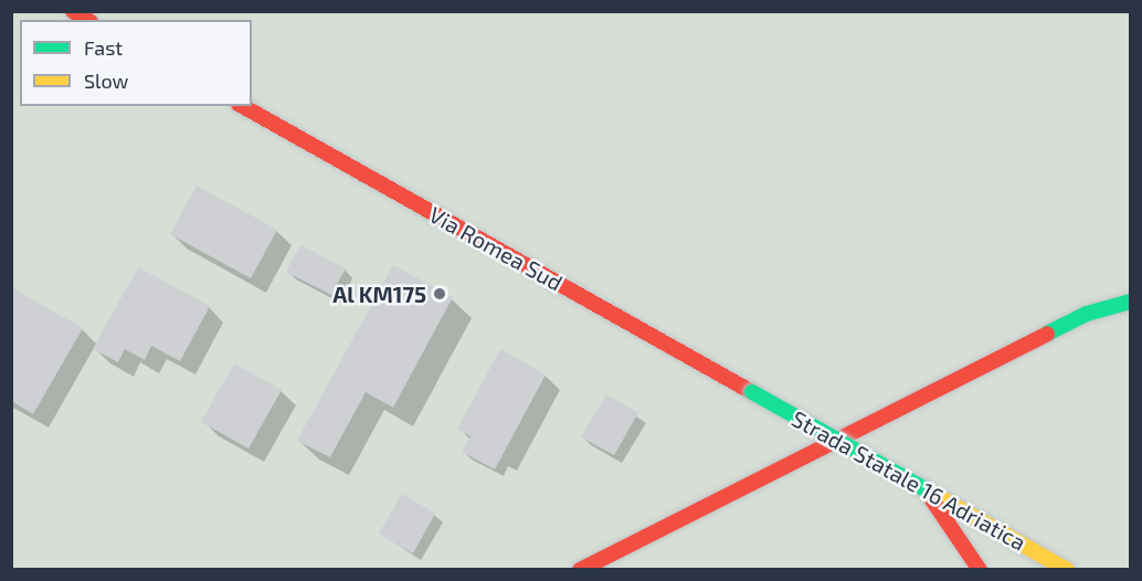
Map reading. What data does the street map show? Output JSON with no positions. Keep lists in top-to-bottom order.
{
  "streets": {
    "main road": ["Via Romea Sud", "Strada Statale 16 Adriatica"]
  },
  "crossings": [
    ["Via Romea Sud", "Strada Statale 16 Adriatica"]
  ],
  "places": ["Al KM175"],
  "legend": ["Fast", "Slow"]
}
